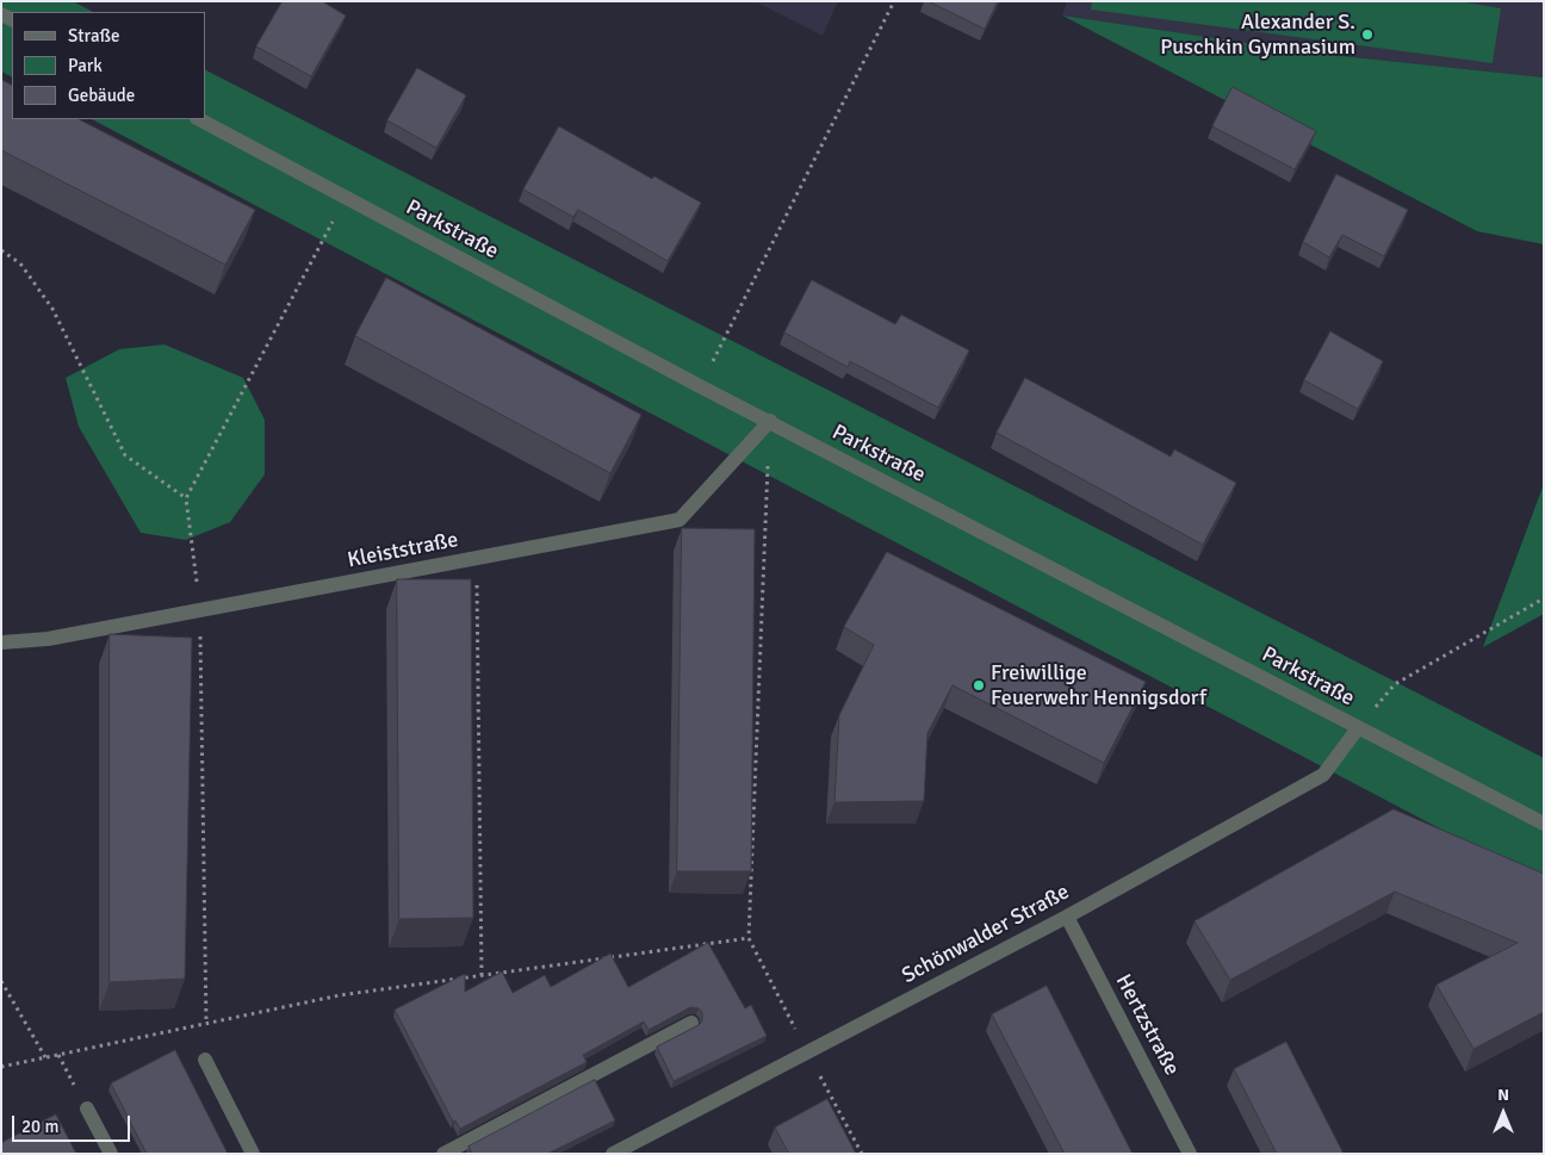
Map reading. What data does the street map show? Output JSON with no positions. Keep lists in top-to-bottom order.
{
  "streets": {
    "street": [
      "Parkstraße",
      "Kleiststraße",
      "Schönwalder Straße",
      "Hertzstraße"
    ]
  },
  "crossings": [
    ["Parkstraße", "Kleiststraße"],
    ["Parkstraße", "Schönwalder Straße"],
    ["Schönwalder Straße", "Hertzstraße"]
  ],
  "places": ["Alexander S. Puschkin Gymnasium", "Freiwillige Feuerwehr Hennigsdorf"],
  "legend": ["Straße", "Park", "Gebäude"],
  "scale_bar": "20 m",
  "north": "top"
}
